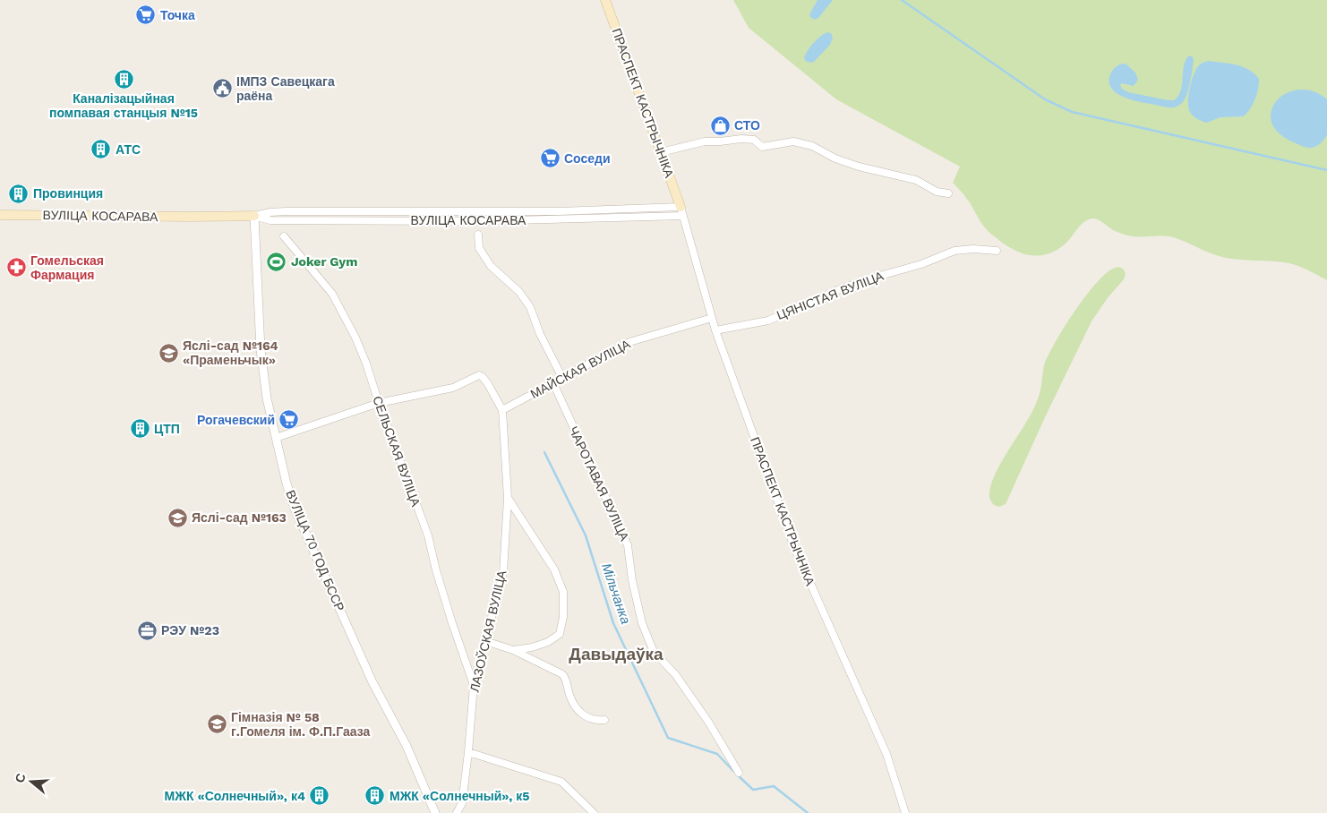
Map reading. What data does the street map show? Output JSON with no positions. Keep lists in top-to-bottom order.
{
  "streets": {
    "main road": ["ПРАСПЕКТ КАСТРЫЧНІКА", "ВУЛІЦА КОСАРАВА"],
    "street": [
      "ЦЯНІСТАЯ ВУЛІЦА",
      "МАЙСКАЯ ВУЛІЦА",
      "СЕЛЬСКАЯ ВУЛІЦА",
      "ЧАРОТАВАЯ ВУЛІЦА",
      "ВУЛІЦА 70 ГОД БССР",
      "ЛАЗОЎСКАЯ ВУЛІЦА"
    ]
  },
  "crossings": [
    ["ПРАСПЕКТ КАСТРЫЧНІКА", "ВУЛІЦА КОСАРАВА"],
    ["ПРАСПЕКТ КАСТРЫЧНІКА", "ЦЯНІСТАЯ ВУЛІЦА"],
    ["ПРАСПЕКТ КАСТРЫЧНІКА", "МАЙСКАЯ ВУЛІЦА"],
    ["ВУЛІЦА КОСАРАВА", "ВУЛІЦА 70 ГОД БССР"],
    ["МАЙСКАЯ ВУЛІЦА", "ЧАРОТАВАЯ ВУЛІЦА"],
    ["МАЙСКАЯ ВУЛІЦА", "ЛАЗОЎСКАЯ ВУЛІЦА"],
    ["СЕЛЬСКАЯ ВУЛІЦА", "ЛАЗОЎСКАЯ ВУЛІЦА"]
  ],
  "districts": ["Давыдаўка"],
  "water": ["Мільчанка"],
  "places": {
    "supermarket": ["Точка", "Соседи", "Рогачевский"],
    "building": [
      "Каналізацыйная помпавая станцыя №15",
      "АТС",
      "Провинция",
      "ЦТП",
      "МЖК «Солнечный», к4",
      "МЖК «Солнечный», к5"
    ],
    "public building": ["ІМПЗ Савецкага раёна"],
    "shop": ["СТО"],
    "sports": ["Joker Gym"],
    "pharmacy": ["Гомельская Фармация"],
    "school or university": ["Яслі-сад №164 «Праменьчык»", "Яслі-сад №163", "Гімназія № 58 г.Гомеля ім. Ф.П.Гааза"],
    "office": ["РЭУ №23"]
  },
  "north": "left"
}
